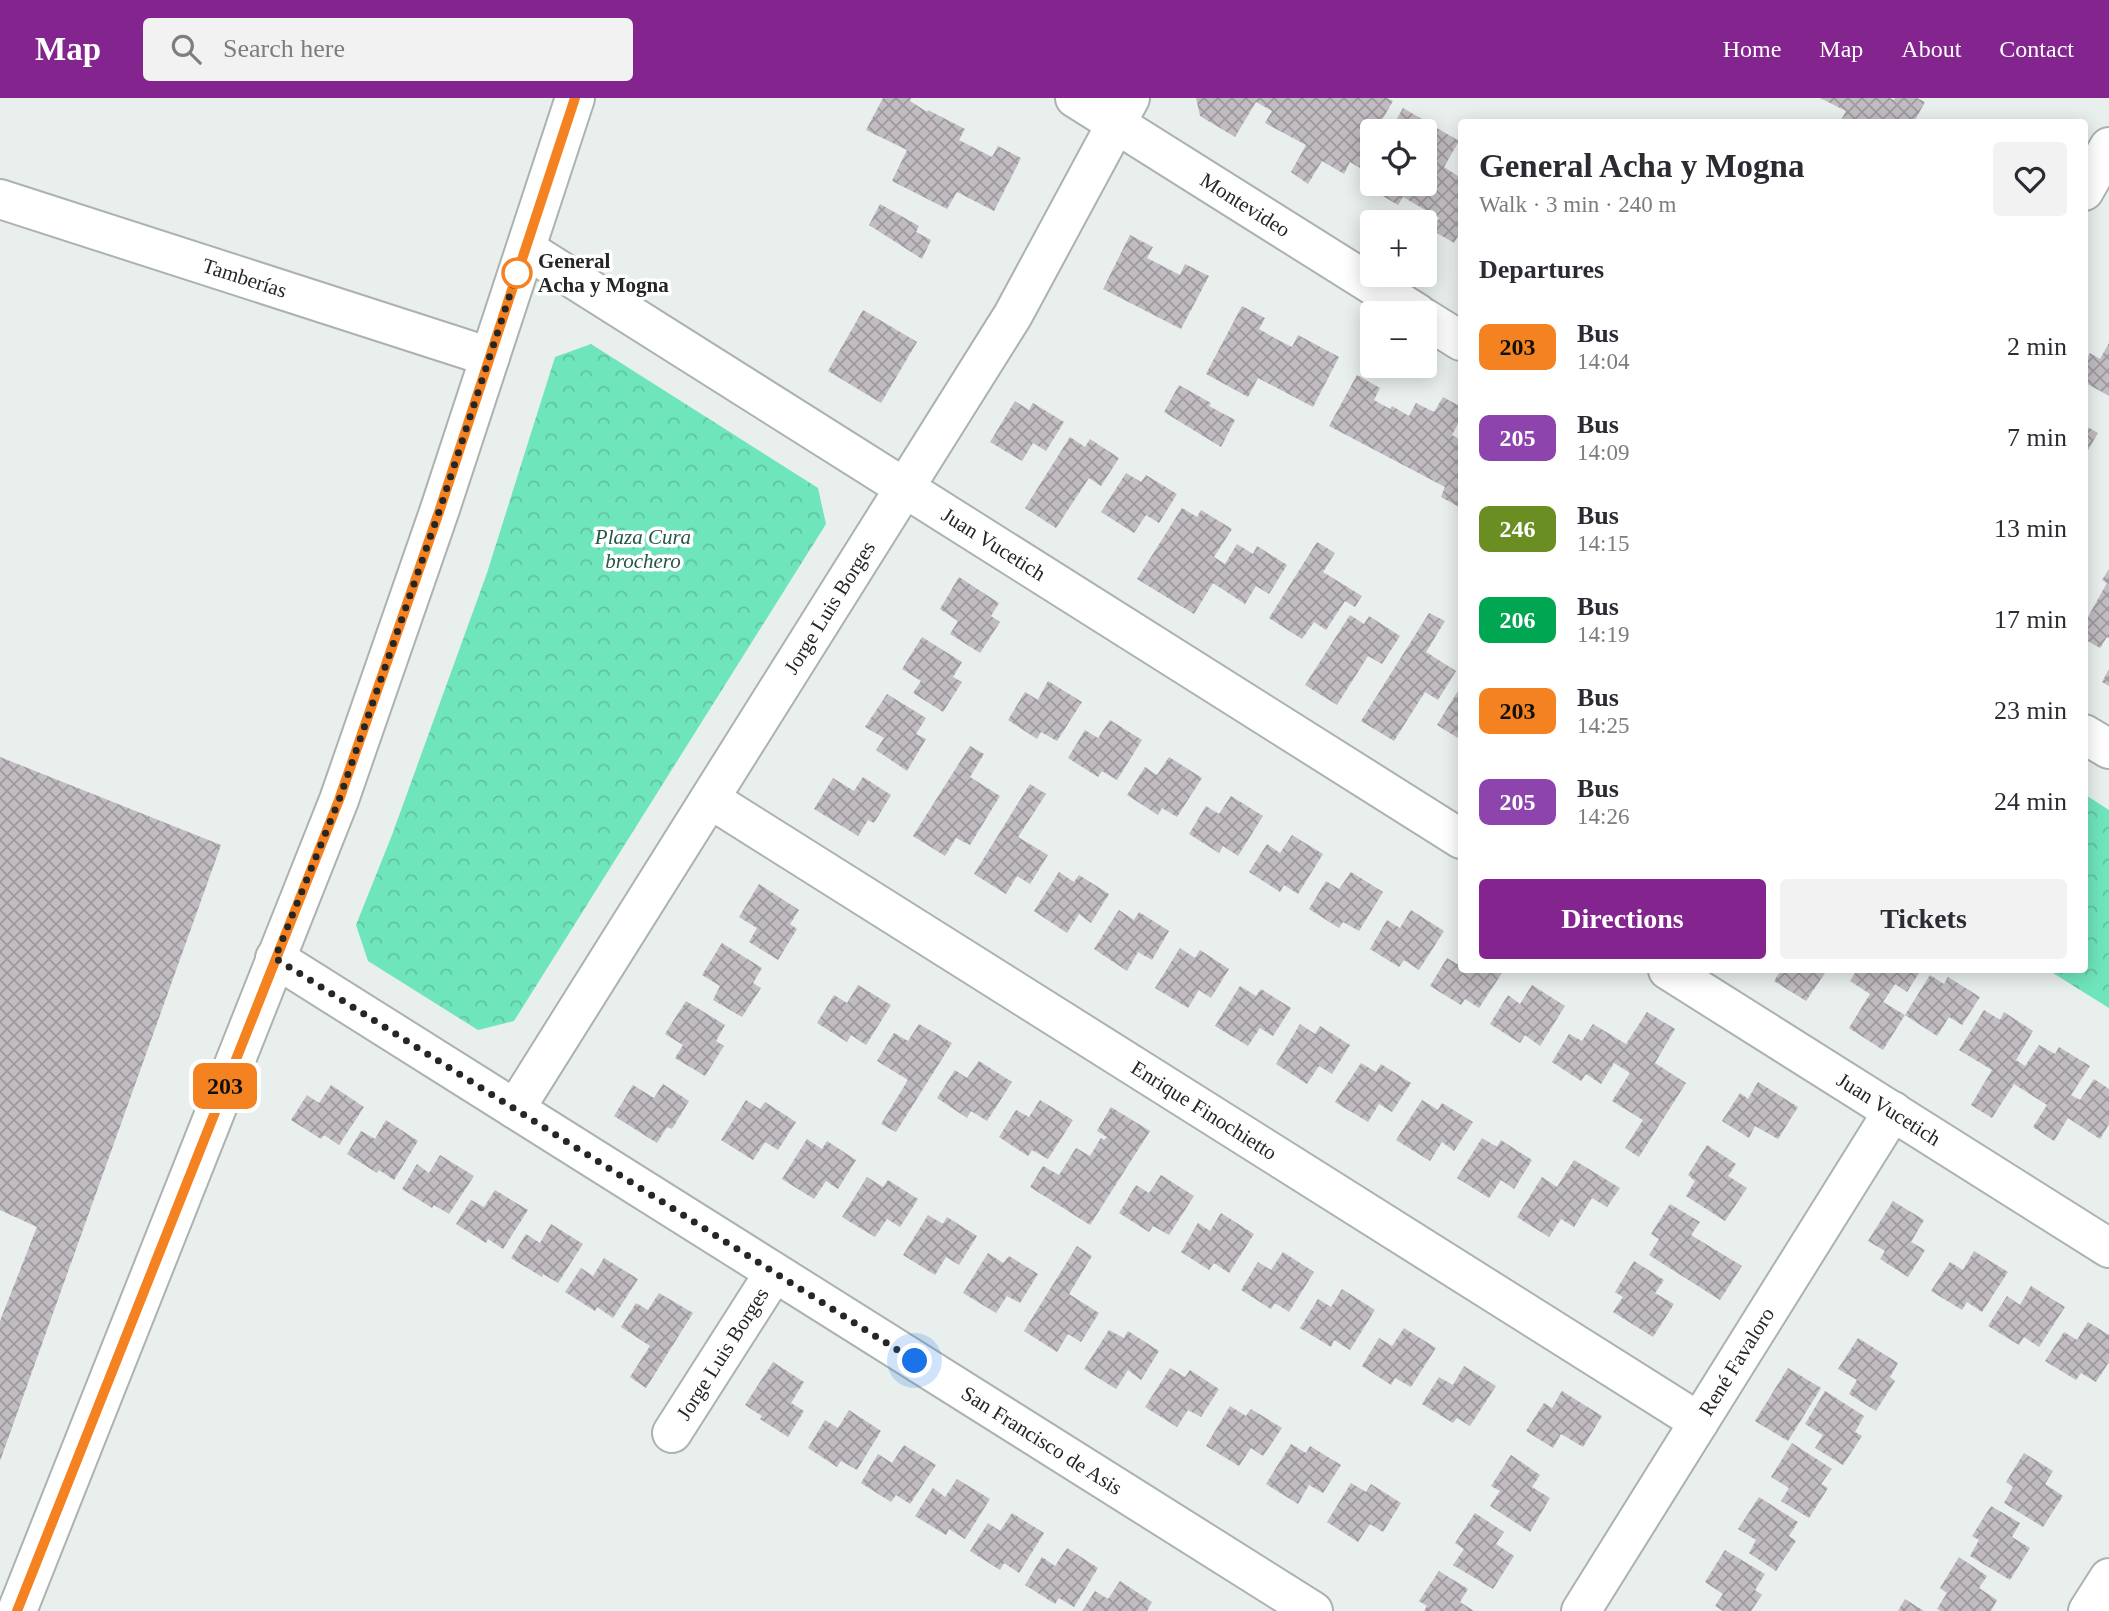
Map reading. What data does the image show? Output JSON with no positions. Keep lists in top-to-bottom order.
{
  "streets": {
    "street": [
      "Montevideo",
      "Tamberías",
      "Juan Vucetich",
      "Jorge Luis Borges",
      "Enrique Finochietto",
      "René Favaloro",
      "San Francisco de Asis"
    ]
  },
  "crossings": [
    ["Montevideo", "Jorge Luis Borges"],
    ["Juan Vucetich", "Jorge Luis Borges"],
    ["Juan Vucetich", "René Favaloro"],
    ["Jorge Luis Borges", "Enrique Finochietto"],
    ["Jorge Luis Borges", "San Francisco de Asis"],
    ["Enrique Finochietto", "René Favaloro"]
  ],
  "parks": ["Plaza Cura brochero"],
  "places": ["General Acha y Mogna"],
  "lines": ["bus line 203"],
  "page": {
    "header": "Map",
    "search": "Search here",
    "nav": [
      "Home",
      "Map",
      "About",
      "Contact"
    ],
    "on_map": "203",
    "map_buttons": ["+", "−"],
    "heading": [
      ["General Acha y Mogna", "Walk · 3 min · 240 m"],
      "Departures"
    ],
    "list": [
      {
        "mark": "203",
        "name": "Bus",
        "note": "14:04",
        "value": "2 min"
      },
      {
        "mark": "205",
        "name": "Bus",
        "note": "14:09",
        "value": "7 min"
      },
      {
        "mark": "246",
        "name": "Bus",
        "note": "14:15",
        "value": "13 min"
      },
      {
        "mark": "206",
        "name": "Bus",
        "note": "14:19",
        "value": "17 min"
      },
      {
        "mark": "203",
        "name": "Bus",
        "note": "14:25",
        "value": "23 min"
      },
      {
        "mark": "205",
        "name": "Bus",
        "note": "14:26",
        "value": "24 min"
      }
    ],
    "buttons": ["Directions", "Tickets"]
  }
}
